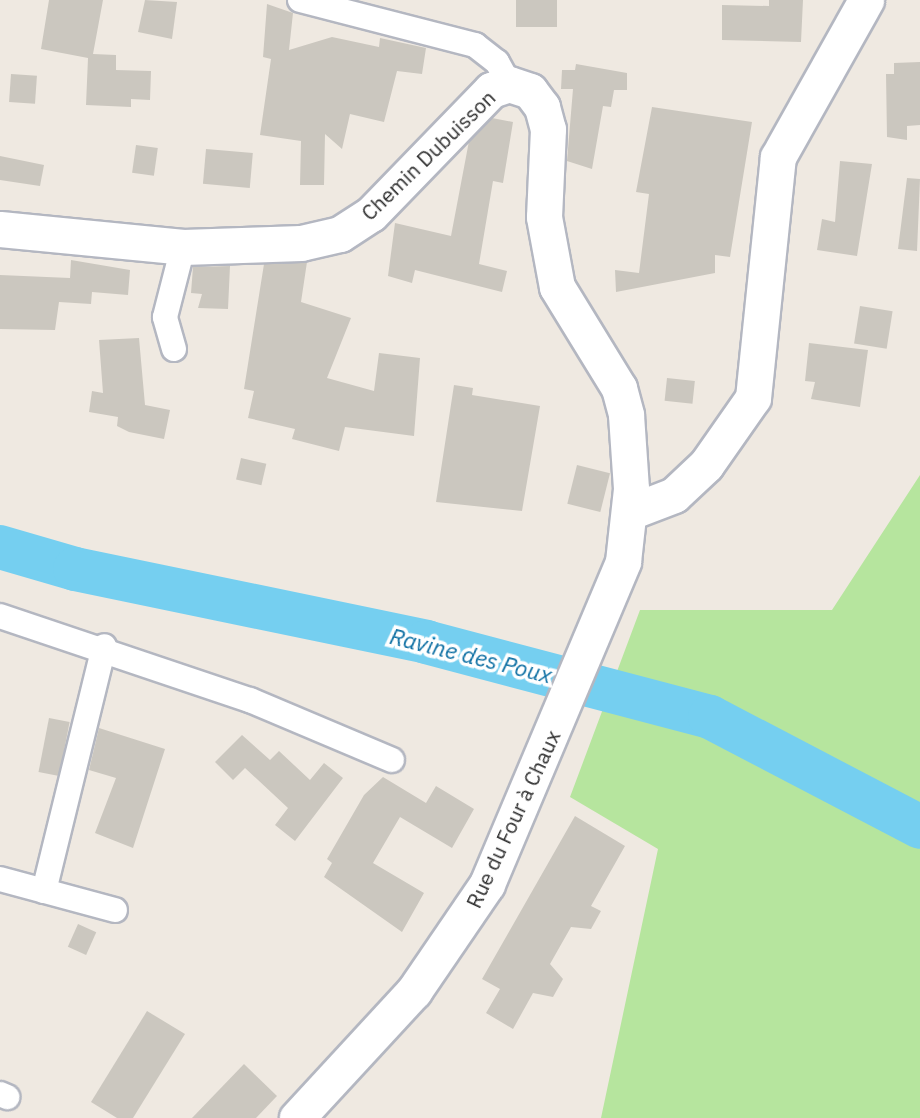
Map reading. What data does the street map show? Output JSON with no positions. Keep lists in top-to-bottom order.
{
  "streets": {
    "main road": ["Chemin Dubuisson", "Rue du Four à Chaux"]
  },
  "crossings": [
    ["Chemin Dubuisson", "Rue du Four à Chaux"]
  ],
  "water": ["Ravine des Poux"]
}
